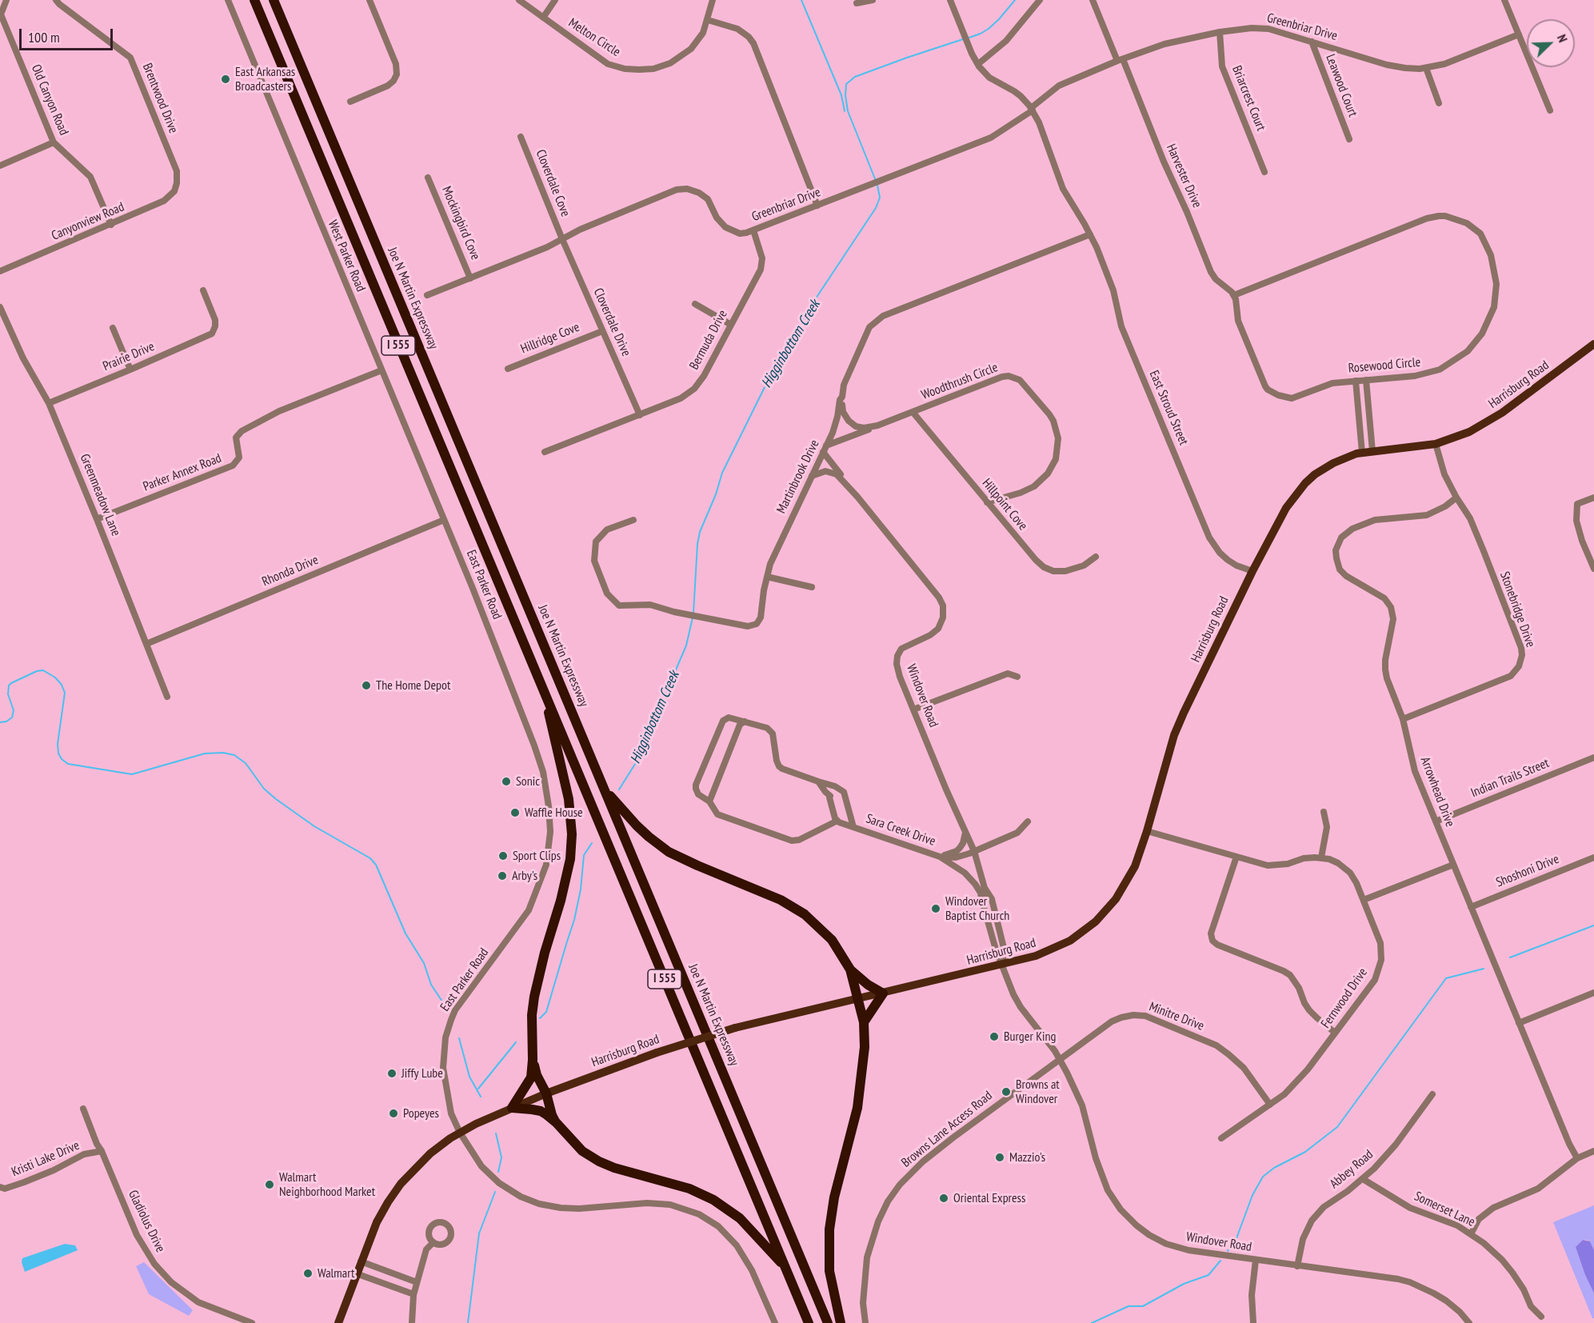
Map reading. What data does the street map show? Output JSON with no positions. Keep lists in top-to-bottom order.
{
  "streets": {
    "highway": ["Joe N Martin Expressway", "I 555"],
    "main road": ["Harrisburg Road"],
    "street": [
      "Greenbriar Drive",
      "Melton Circle",
      "Leawood Court",
      "Brentwood Drive",
      "Briarcrest Court",
      "Old Canyon Road",
      "Harvester Drive",
      "Cloverdale Cove",
      "Canyonview Road",
      "Mockingbird Cove",
      "West Parker Road",
      "Cloverdale Drive",
      "Hillridge Cove",
      "Bermuda Drive",
      "Prairie Drive",
      "Rosewood Circle",
      "Woodthrush Circle",
      "East Stroud Street",
      "Parker Annex Road",
      "Martinbrook Drive",
      "Greenmeadow Lane",
      "Hillpoint Cove",
      "Rhonda Drive",
      "East Parker Road",
      "Stonebridge Drive",
      "Windover Road",
      "Indian Trails Street",
      "Arrowhead Drive",
      "Sara Creek Drive",
      "Shoshoni Drive",
      "Fernwood Drive",
      "Minitre Drive",
      "Browns Lane Access Road",
      "Kristi Lake Drive",
      "Abbey Road",
      "Somerset Lane",
      "Gladiolus Drive"
    ]
  },
  "crossings": [
    ["Greenbriar Drive", "Leawood Court"],
    ["Greenbriar Drive", "Briarcrest Court"],
    ["Greenbriar Drive", "Harvester Drive"],
    ["Greenbriar Drive", "Cloverdale Cove"],
    ["Greenbriar Drive", "Mockingbird Cove"],
    ["Greenbriar Drive", "Cloverdale Drive"],
    ["Greenbriar Drive", "Bermuda Drive"],
    ["Greenbriar Drive", "East Stroud Street"],
    ["Brentwood Drive", "Canyonview Road"],
    ["Old Canyon Road", "Canyonview Road"],
    ["Harvester Drive", "Rosewood Circle"],
    ["Cloverdale Cove", "Cloverdale Drive"],
    ["West Parker Road", "Parker Annex Road"],
    ["West Parker Road", "Rhonda Drive"],
    ["West Parker Road", "East Parker Road"],
    ["Cloverdale Drive", "Hillridge Cove"],
    ["Cloverdale Drive", "Bermuda Drive"],
    ["Prairie Drive", "Greenmeadow Lane"],
    ["Woodthrush Circle", "Martinbrook Drive"],
    ["Woodthrush Circle", "Hillpoint Cove"],
    ["Woodthrush Circle", "Windover Road"],
    ["Harrisburg Road", "East Stroud Street"],
    ["Harrisburg Road", "East Parker Road"],
    ["Harrisburg Road", "Stonebridge Drive"],
    ["Harrisburg Road", "Windover Road"],
    ["East Stroud Street", "Martinbrook Drive"],
    ["Parker Annex Road", "Greenmeadow Lane"],
    ["Martinbrook Drive", "Windover Road"],
    ["Greenmeadow Lane", "Rhonda Drive"],
    ["Rhonda Drive", "East Parker Road"],
    ["Stonebridge Drive", "Arrowhead Drive"],
    ["Windover Road", "Sara Creek Drive"],
    ["Windover Road", "Minitre Drive"],
    ["Windover Road", "Browns Lane Access Road"],
    ["Windover Road", "Abbey Road"],
    ["Indian Trails Street", "Arrowhead Drive"],
    ["Arrowhead Drive", "Shoshoni Drive"],
    ["Fernwood Drive", "Minitre Drive"],
    ["Minitre Drive", "Browns Lane Access Road"],
    ["Kristi Lake Drive", "Gladiolus Drive"],
    ["Abbey Road", "Somerset Lane"]
  ],
  "water": ["Higginbottom Creek"],
  "places": [
    "East Arkansas Broadcasters",
    "The Home Depot",
    "Sonic",
    "Waffle House",
    "Sport Clips",
    "Arby's",
    "Windover Baptist Church",
    "Burger King",
    "Jiffy Lube",
    "Browns at Windover",
    "Popeyes",
    "Mazzio's",
    "Walmart Neighborhood Market",
    "Oriental Express",
    "Walmart"
  ],
  "scale_bar": "100 m",
  "north": "top right"
}
